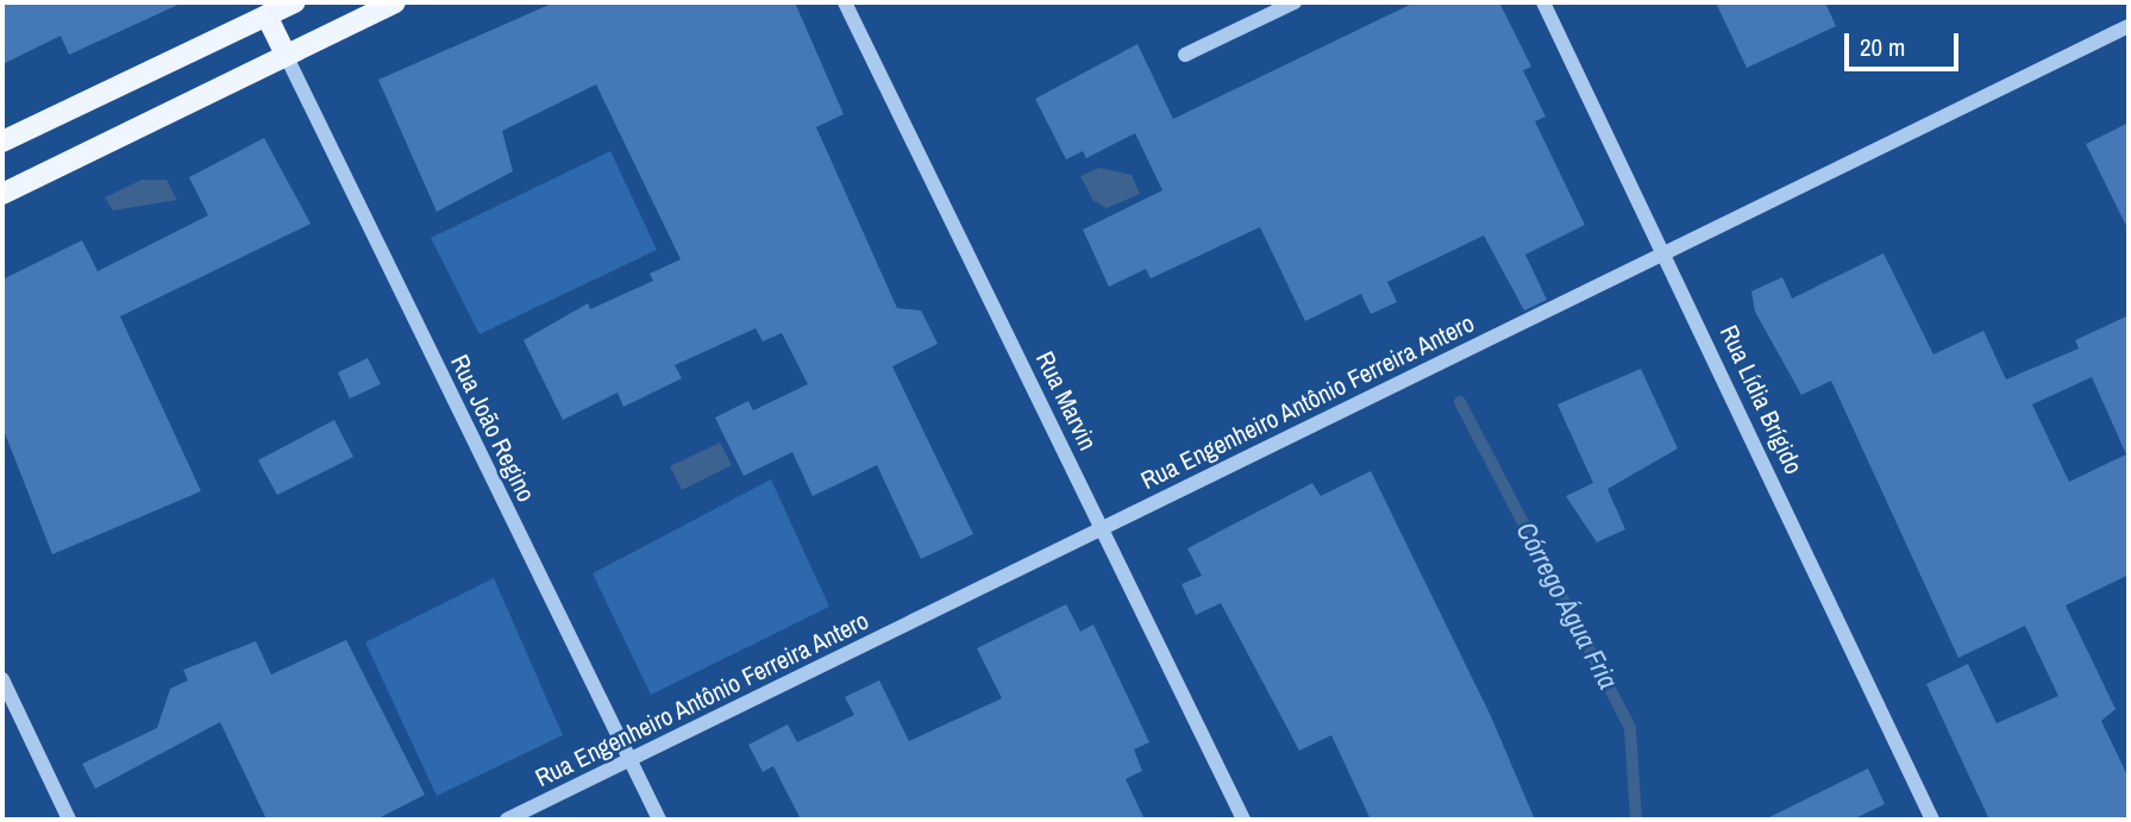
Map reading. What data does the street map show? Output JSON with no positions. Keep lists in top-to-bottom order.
{
  "streets": {
    "street": [
      "Rua Lídia Brígido",
      "Rua Marvin",
      "Rua Engenheiro Antônio Ferreira Antero",
      "Rua João Regino"
    ]
  },
  "crossings": [
    ["Rua Lídia Brígido", "Rua Engenheiro Antônio Ferreira Antero"],
    ["Rua Marvin", "Rua Engenheiro Antônio Ferreira Antero"],
    ["Rua Engenheiro Antônio Ferreira Antero", "Rua João Regino"]
  ],
  "water": ["Córrego Água Fria"],
  "scale_bar": "20 m"
}
